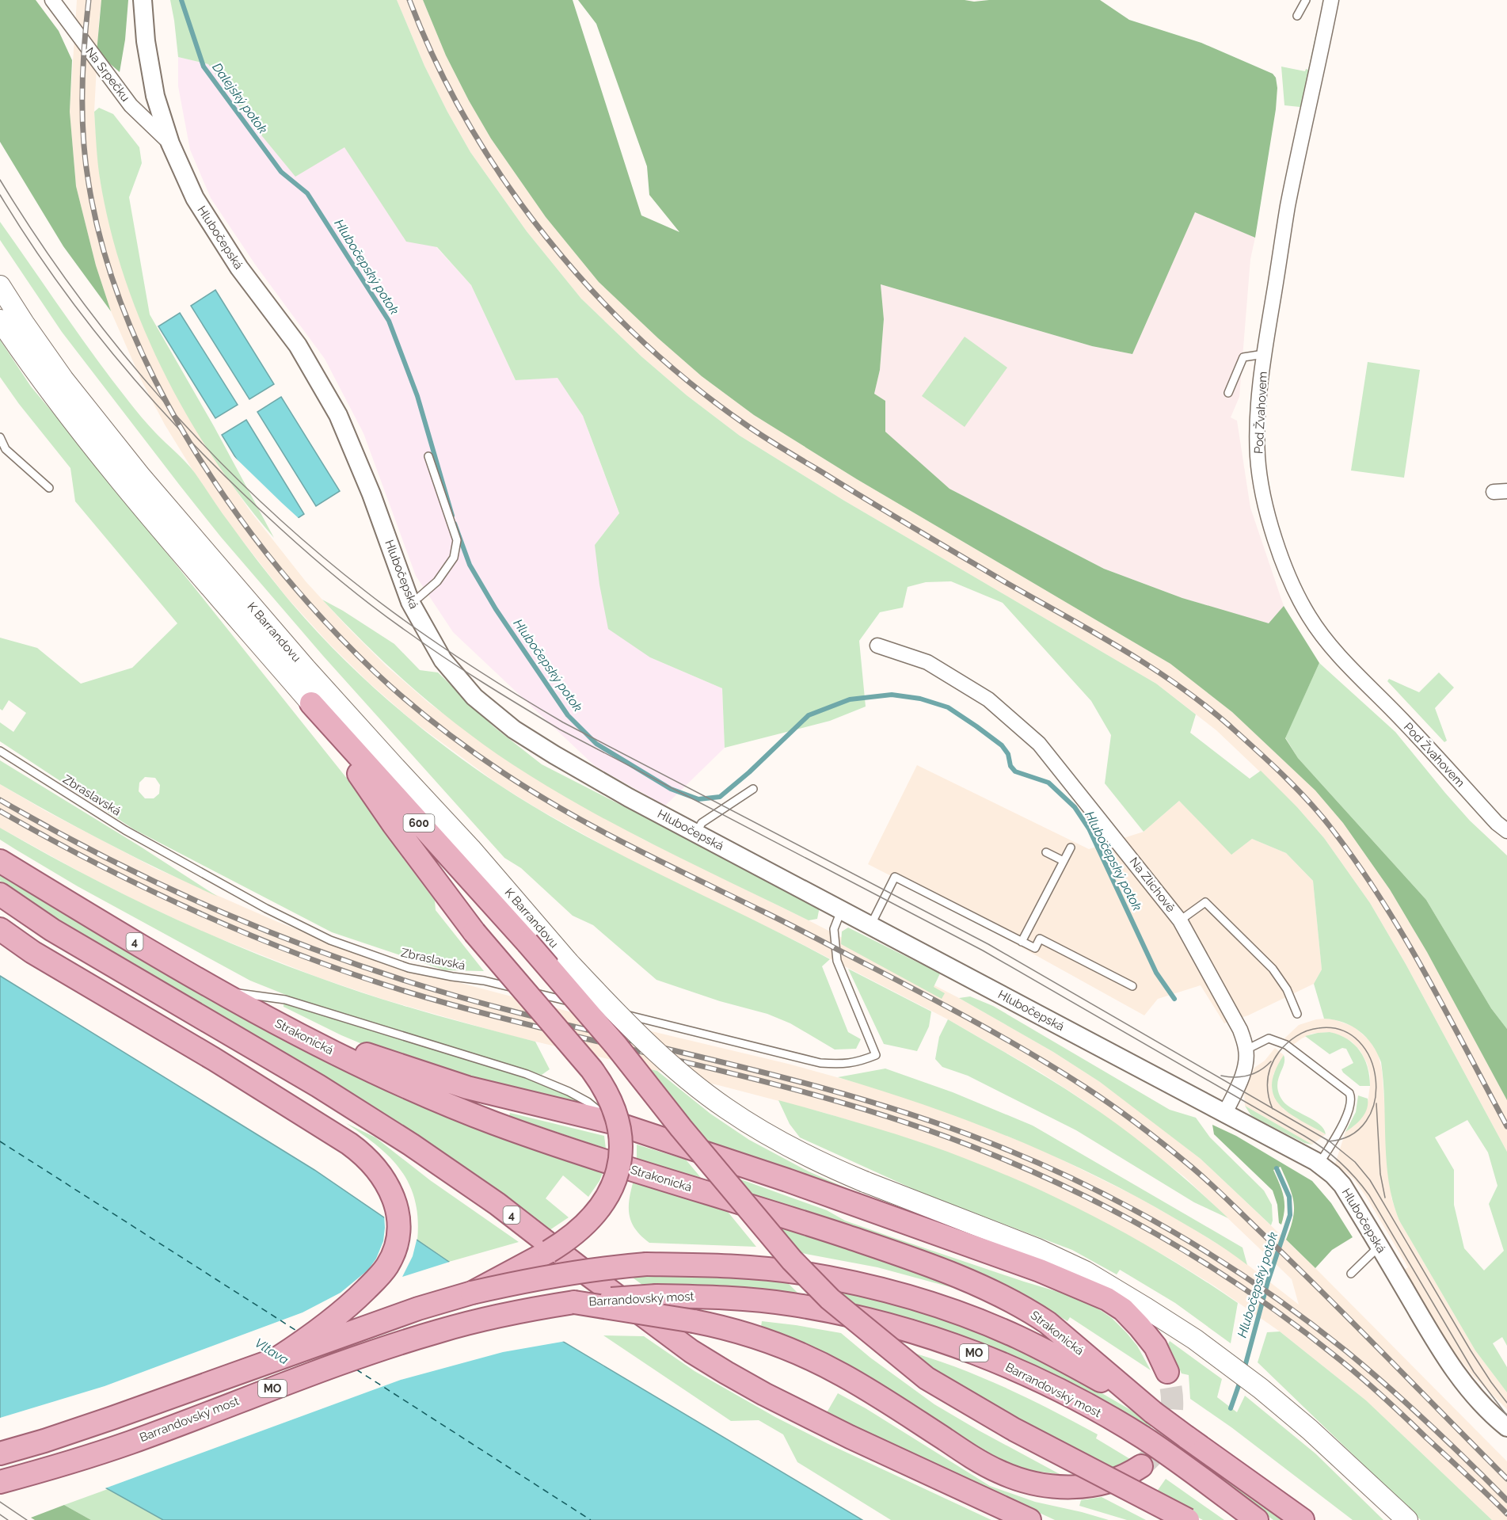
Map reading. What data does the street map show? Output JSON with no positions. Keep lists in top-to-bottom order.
{
  "streets": {
    "main road": [
      "K Barrandovu",
      "600",
      "4",
      "Strakonická",
      "Barrandovský most",
      "MO"
    ],
    "street": [
      "Na Srpečku",
      "Hlubočepská",
      "Pod Žvahovem",
      "Na Zlíchově"
    ],
    "lane": ["Zbraslavská"]
  },
  "crossings": [
    ["Na Srpečku", "Hlubočepská"],
    ["Hlubočepská", "Na Zlíchově"],
    ["K Barrandovu", "600"],
    ["Strakonická", "MO"]
  ],
  "water": ["Dalejský potok", "Hlubočepský potok", "Vltava"]
}
